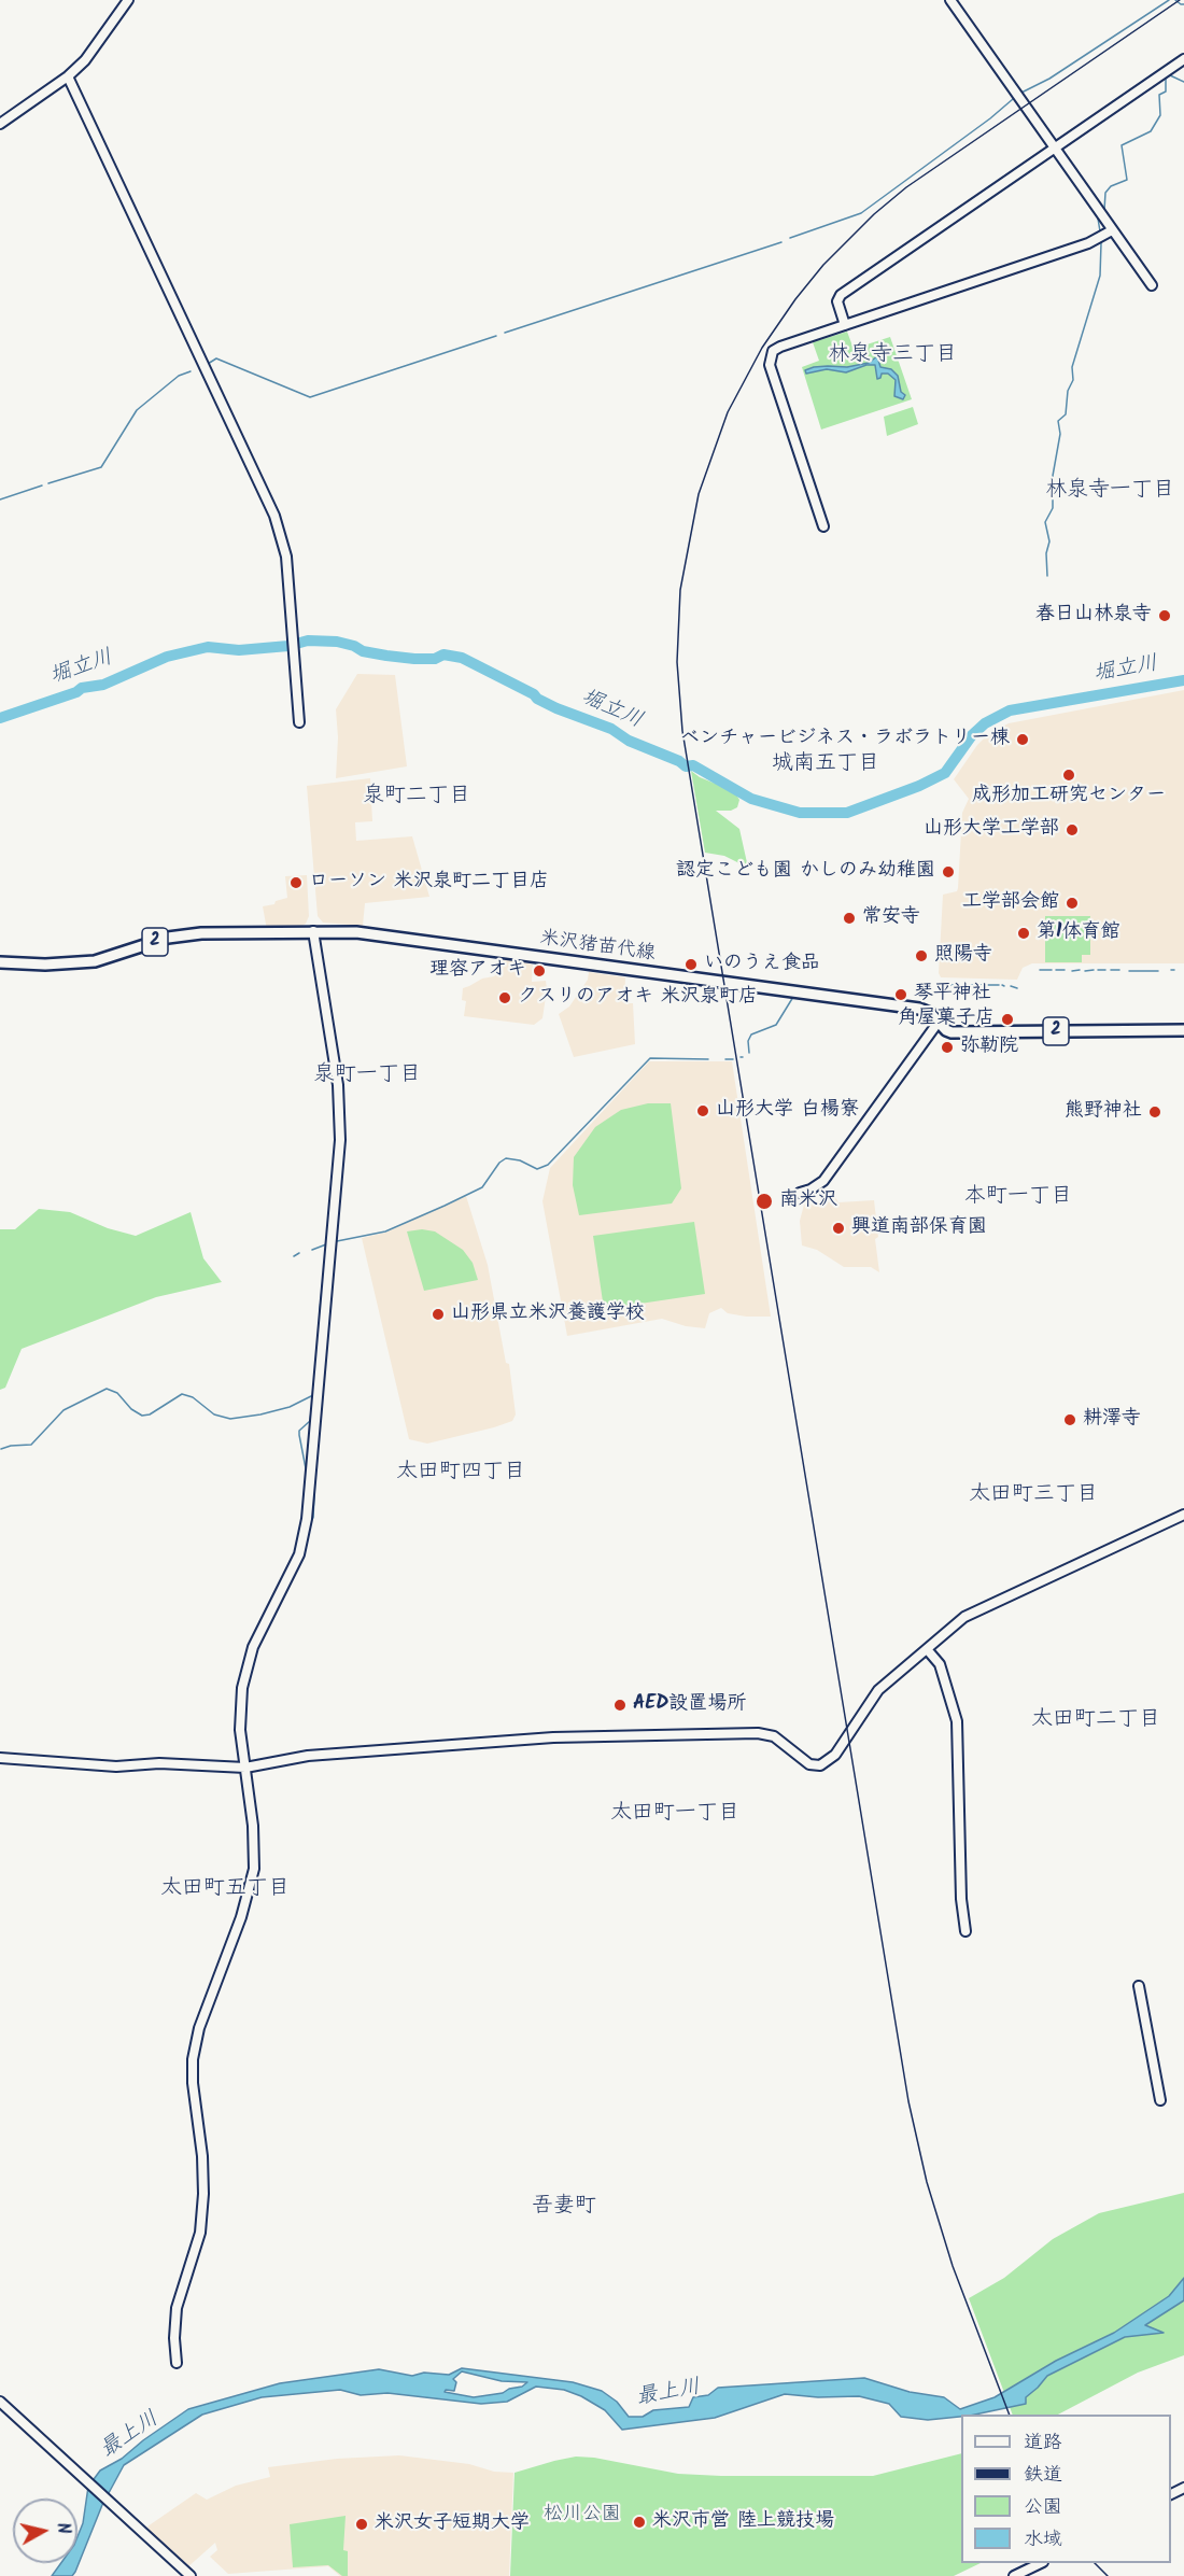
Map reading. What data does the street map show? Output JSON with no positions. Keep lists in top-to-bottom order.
{
  "streets": {
    "main road": ["2", "米沢猪苗代線"]
  },
  "districts": [
    "林泉寺三丁目",
    "林泉寺一丁目",
    "城南五丁目",
    "泉町二丁目",
    "泉町一丁目",
    "本町一丁目",
    "太田町四丁目",
    "太田町三丁目",
    "太田町二丁目",
    "太田町一丁目",
    "太田町五丁目",
    "吾妻町"
  ],
  "water": ["堀立川", "最上川"],
  "parks": ["松川公園"],
  "places": [
    "春日山林泉寺",
    "ベンチャービジネス・ラボラトリー棟",
    "成形加工研究センター",
    "山形大学工学部",
    "認定こども園 かしのみ幼稚園",
    "ローソン 米沢泉町二丁目店",
    "工学部会館",
    "常安寺",
    "第1体育館",
    "照陽寺",
    "いのうえ食品",
    "理容アオキ",
    "琴平神社",
    "クスリのアオキ 米沢泉町店",
    "角屋菓子店",
    "弥勒院",
    "山形大学 白楊寮",
    "熊野神社",
    "南米沢",
    "興道南部保育園",
    "山形県立米沢養護学校",
    "耕澤寺",
    "AED設置場所",
    "米沢市営 陸上競技場",
    "米沢女子短期大学"
  ],
  "legend": [
    "道路",
    "鉄道",
    "公園",
    "水域"
  ],
  "north": "right"
}
